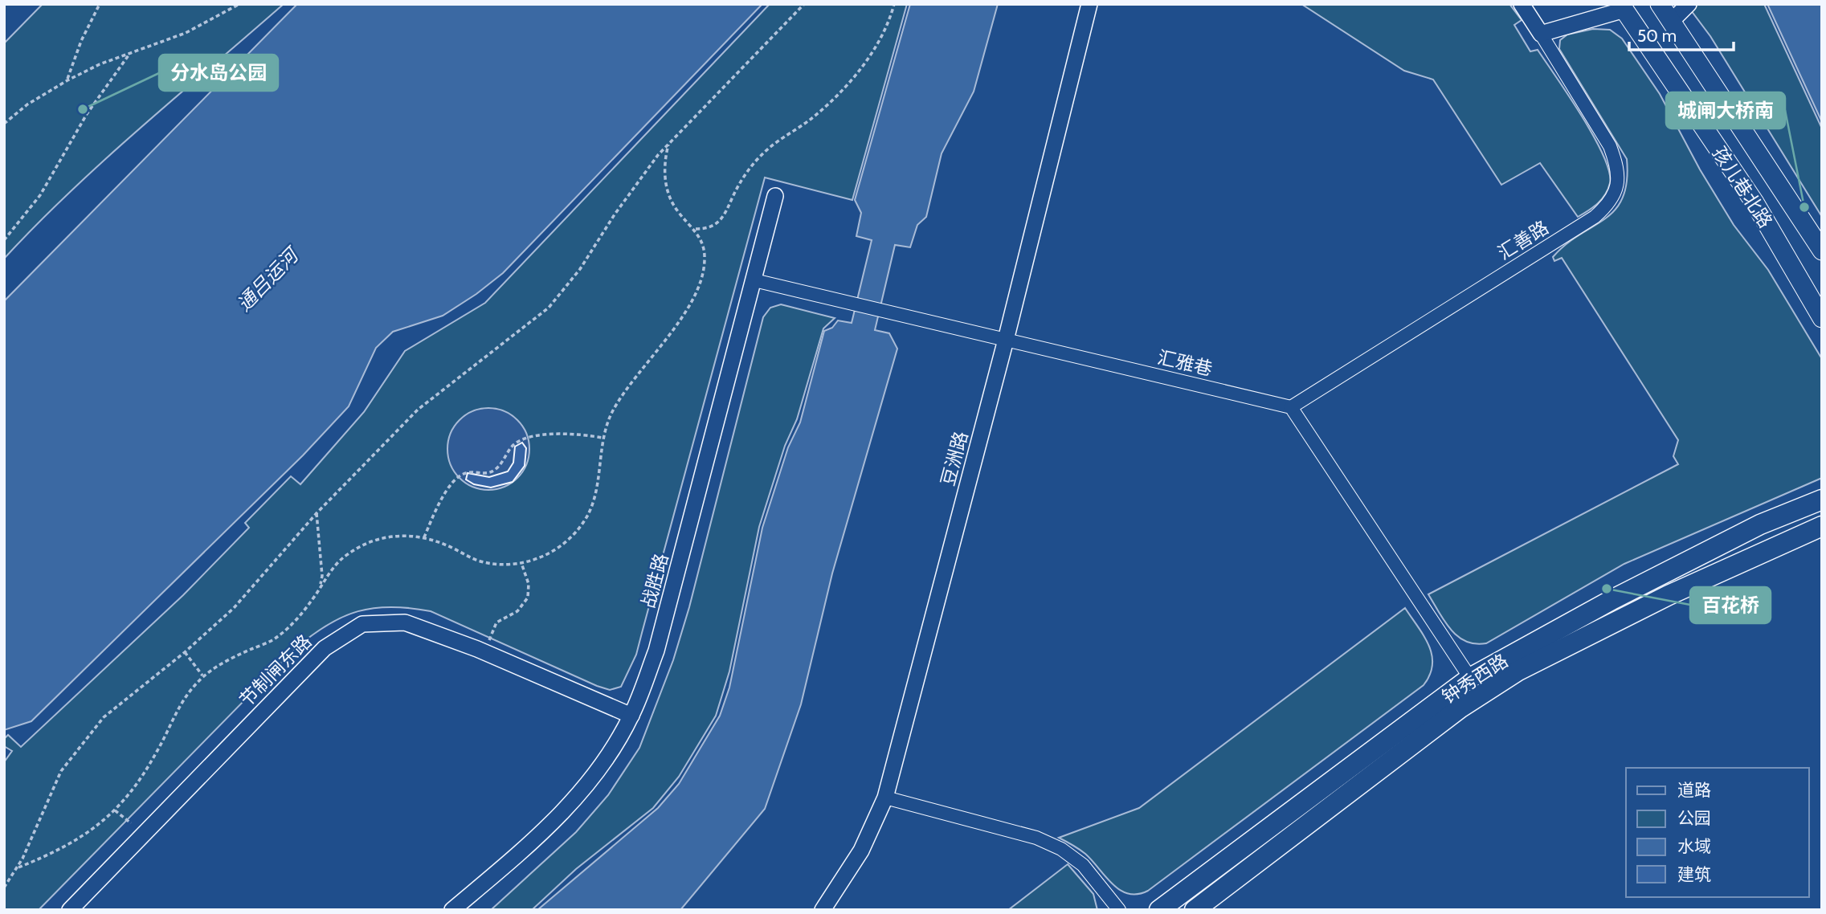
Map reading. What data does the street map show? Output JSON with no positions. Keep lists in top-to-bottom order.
{
  "streets": {
    "main road": ["孩儿巷北路", "钟秀西路"],
    "street": [
      "汇善路",
      "汇雅巷",
      "豆洲路",
      "战胜路",
      "节制闸东路"
    ]
  },
  "crossings": [
    ["汇善路", "汇雅巷"],
    ["汇雅巷", "豆洲路"],
    ["汇雅巷", "战胜路"],
    ["战胜路", "节制闸东路"]
  ],
  "water": ["通吕运河"],
  "places": ["分水岛公园", "城闸大桥南", "百花桥"],
  "legend": [
    "道路",
    "公园",
    "水域",
    "建筑"
  ],
  "scale_bar": "50 m"
}
